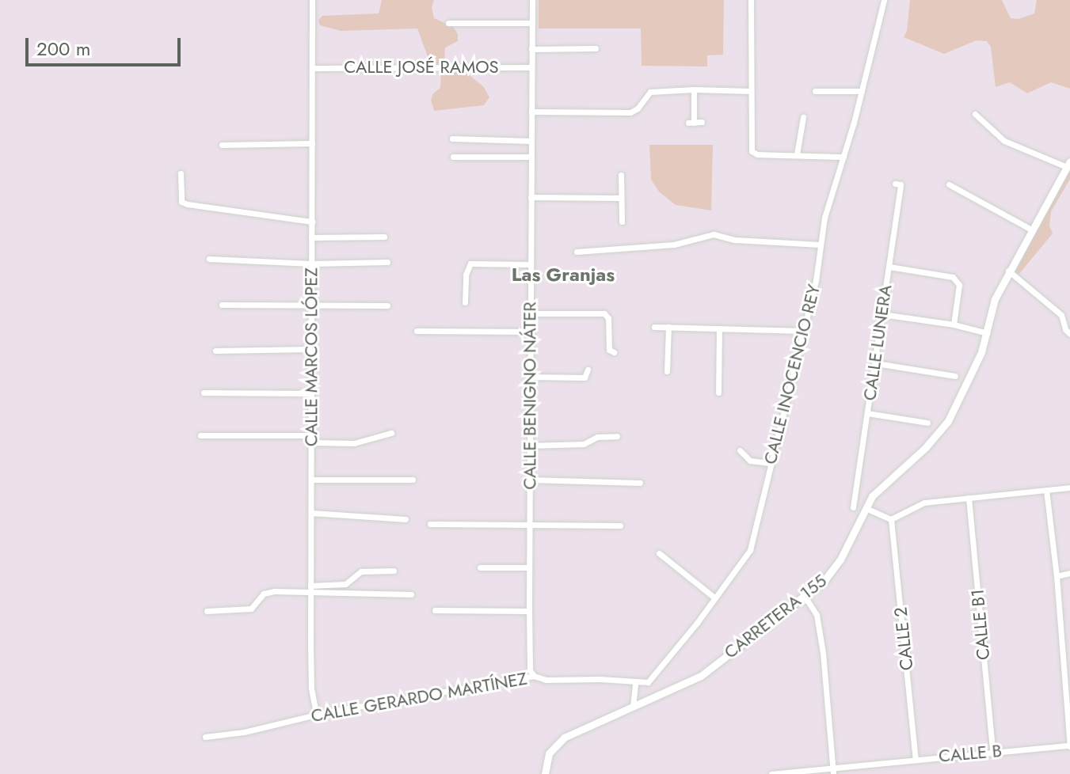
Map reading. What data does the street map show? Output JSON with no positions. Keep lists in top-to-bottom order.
{
  "streets": {
    "street": [
      "CALLE JOSÉ RAMOS",
      "CALLE LUNERA",
      "CALLE MARCOS LÓPEZ",
      "CALLE INOCENCIO REY",
      "CALLE BENIGNO NÁTER",
      "CARRETERA 155",
      "CALLE B1",
      "CALLE 2",
      "CALLE GERARDO MARTÍNEZ",
      "CALLE B"
    ]
  },
  "crossings": [
    ["CALLE JOSÉ RAMOS", "CALLE MARCOS LÓPEZ"],
    ["CALLE JOSÉ RAMOS", "CALLE BENIGNO NÁTER"],
    ["CALLE MARCOS LÓPEZ", "CALLE GERARDO MARTÍNEZ"],
    ["CALLE INOCENCIO REY", "CALLE GERARDO MARTÍNEZ"],
    ["CALLE BENIGNO NÁTER", "CALLE GERARDO MARTÍNEZ"],
    ["CALLE B1", "CALLE B"],
    ["CALLE 2", "CALLE B"]
  ],
  "districts": ["Las Granjas"],
  "scale_bar": "200 m"
}
